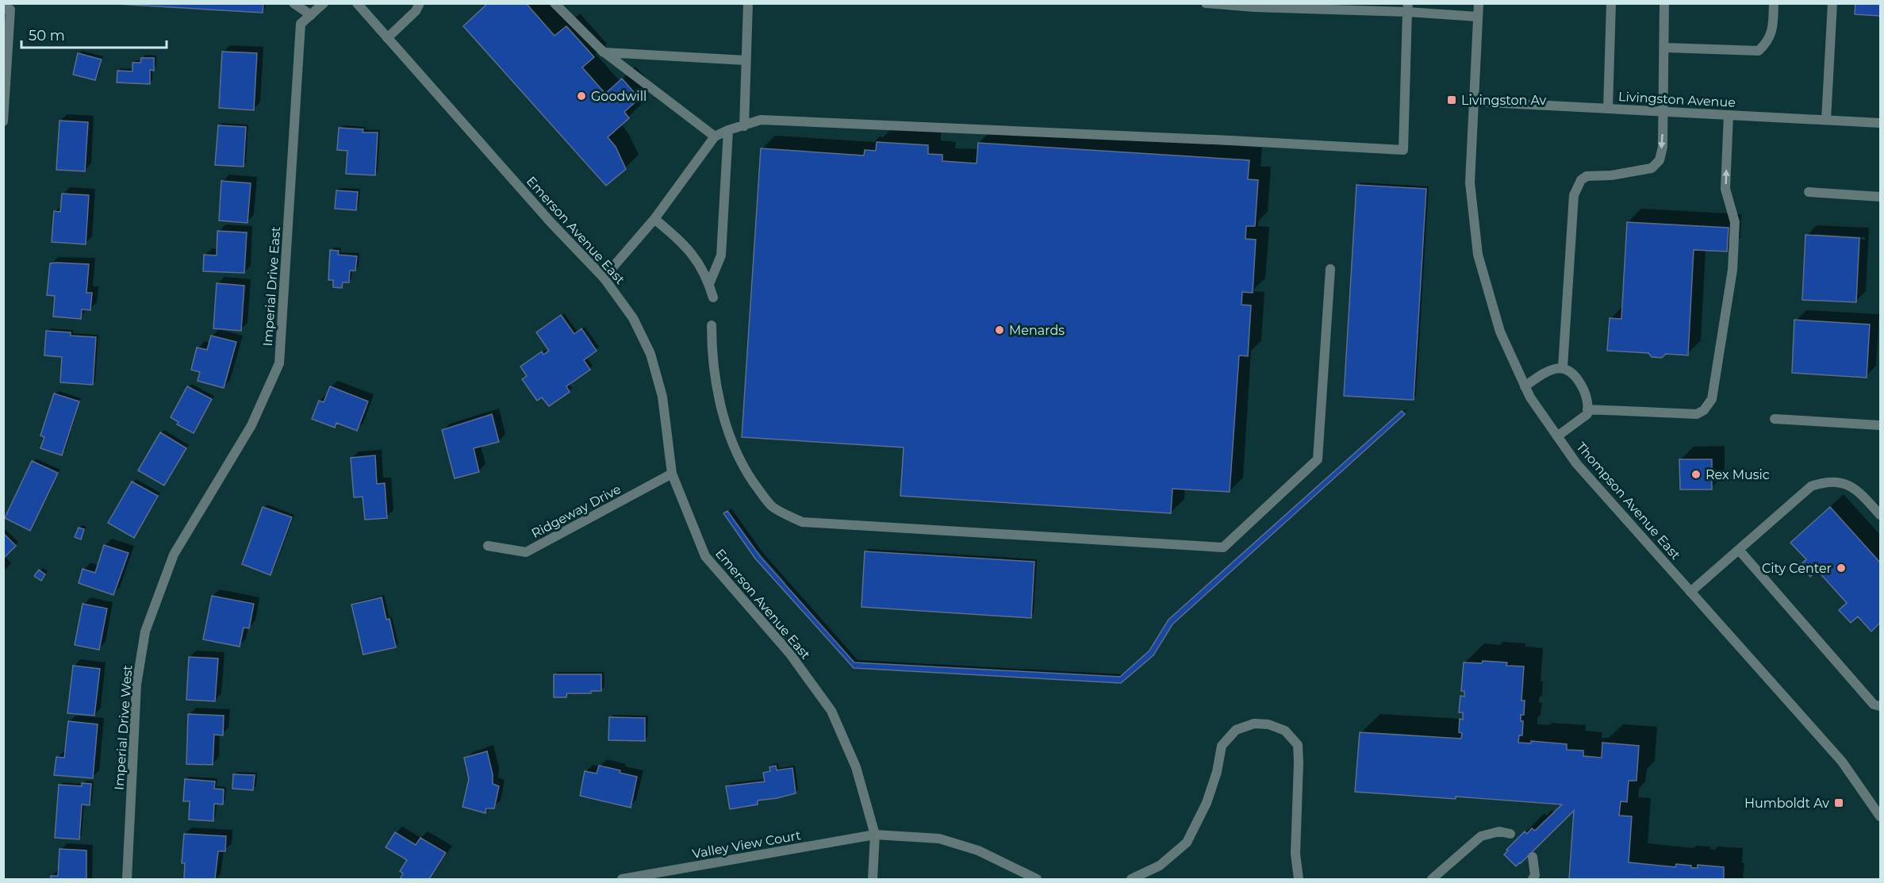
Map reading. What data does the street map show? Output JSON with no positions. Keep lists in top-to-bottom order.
{
  "streets": {
    "street": [
      "Livingston Avenue",
      "Emerson Avenue East",
      "Imperial Drive East",
      "Thompson Avenue East",
      "Ridgeway Drive",
      "Imperial Drive West",
      "Valley View Court"
    ]
  },
  "crossings": [
    ["Livingston Avenue", "Thompson Avenue East"],
    ["Emerson Avenue East", "Ridgeway Drive"],
    ["Emerson Avenue East", "Valley View Court"],
    ["Imperial Drive East", "Imperial Drive West"]
  ],
  "places": {
    "other": [
      "Goodwill",
      "Menards",
      "Rex Music",
      "City Center"
    ],
    "transit": ["Livingston Av", "Humboldt Av"]
  },
  "scale_bar": "50 m"
}
